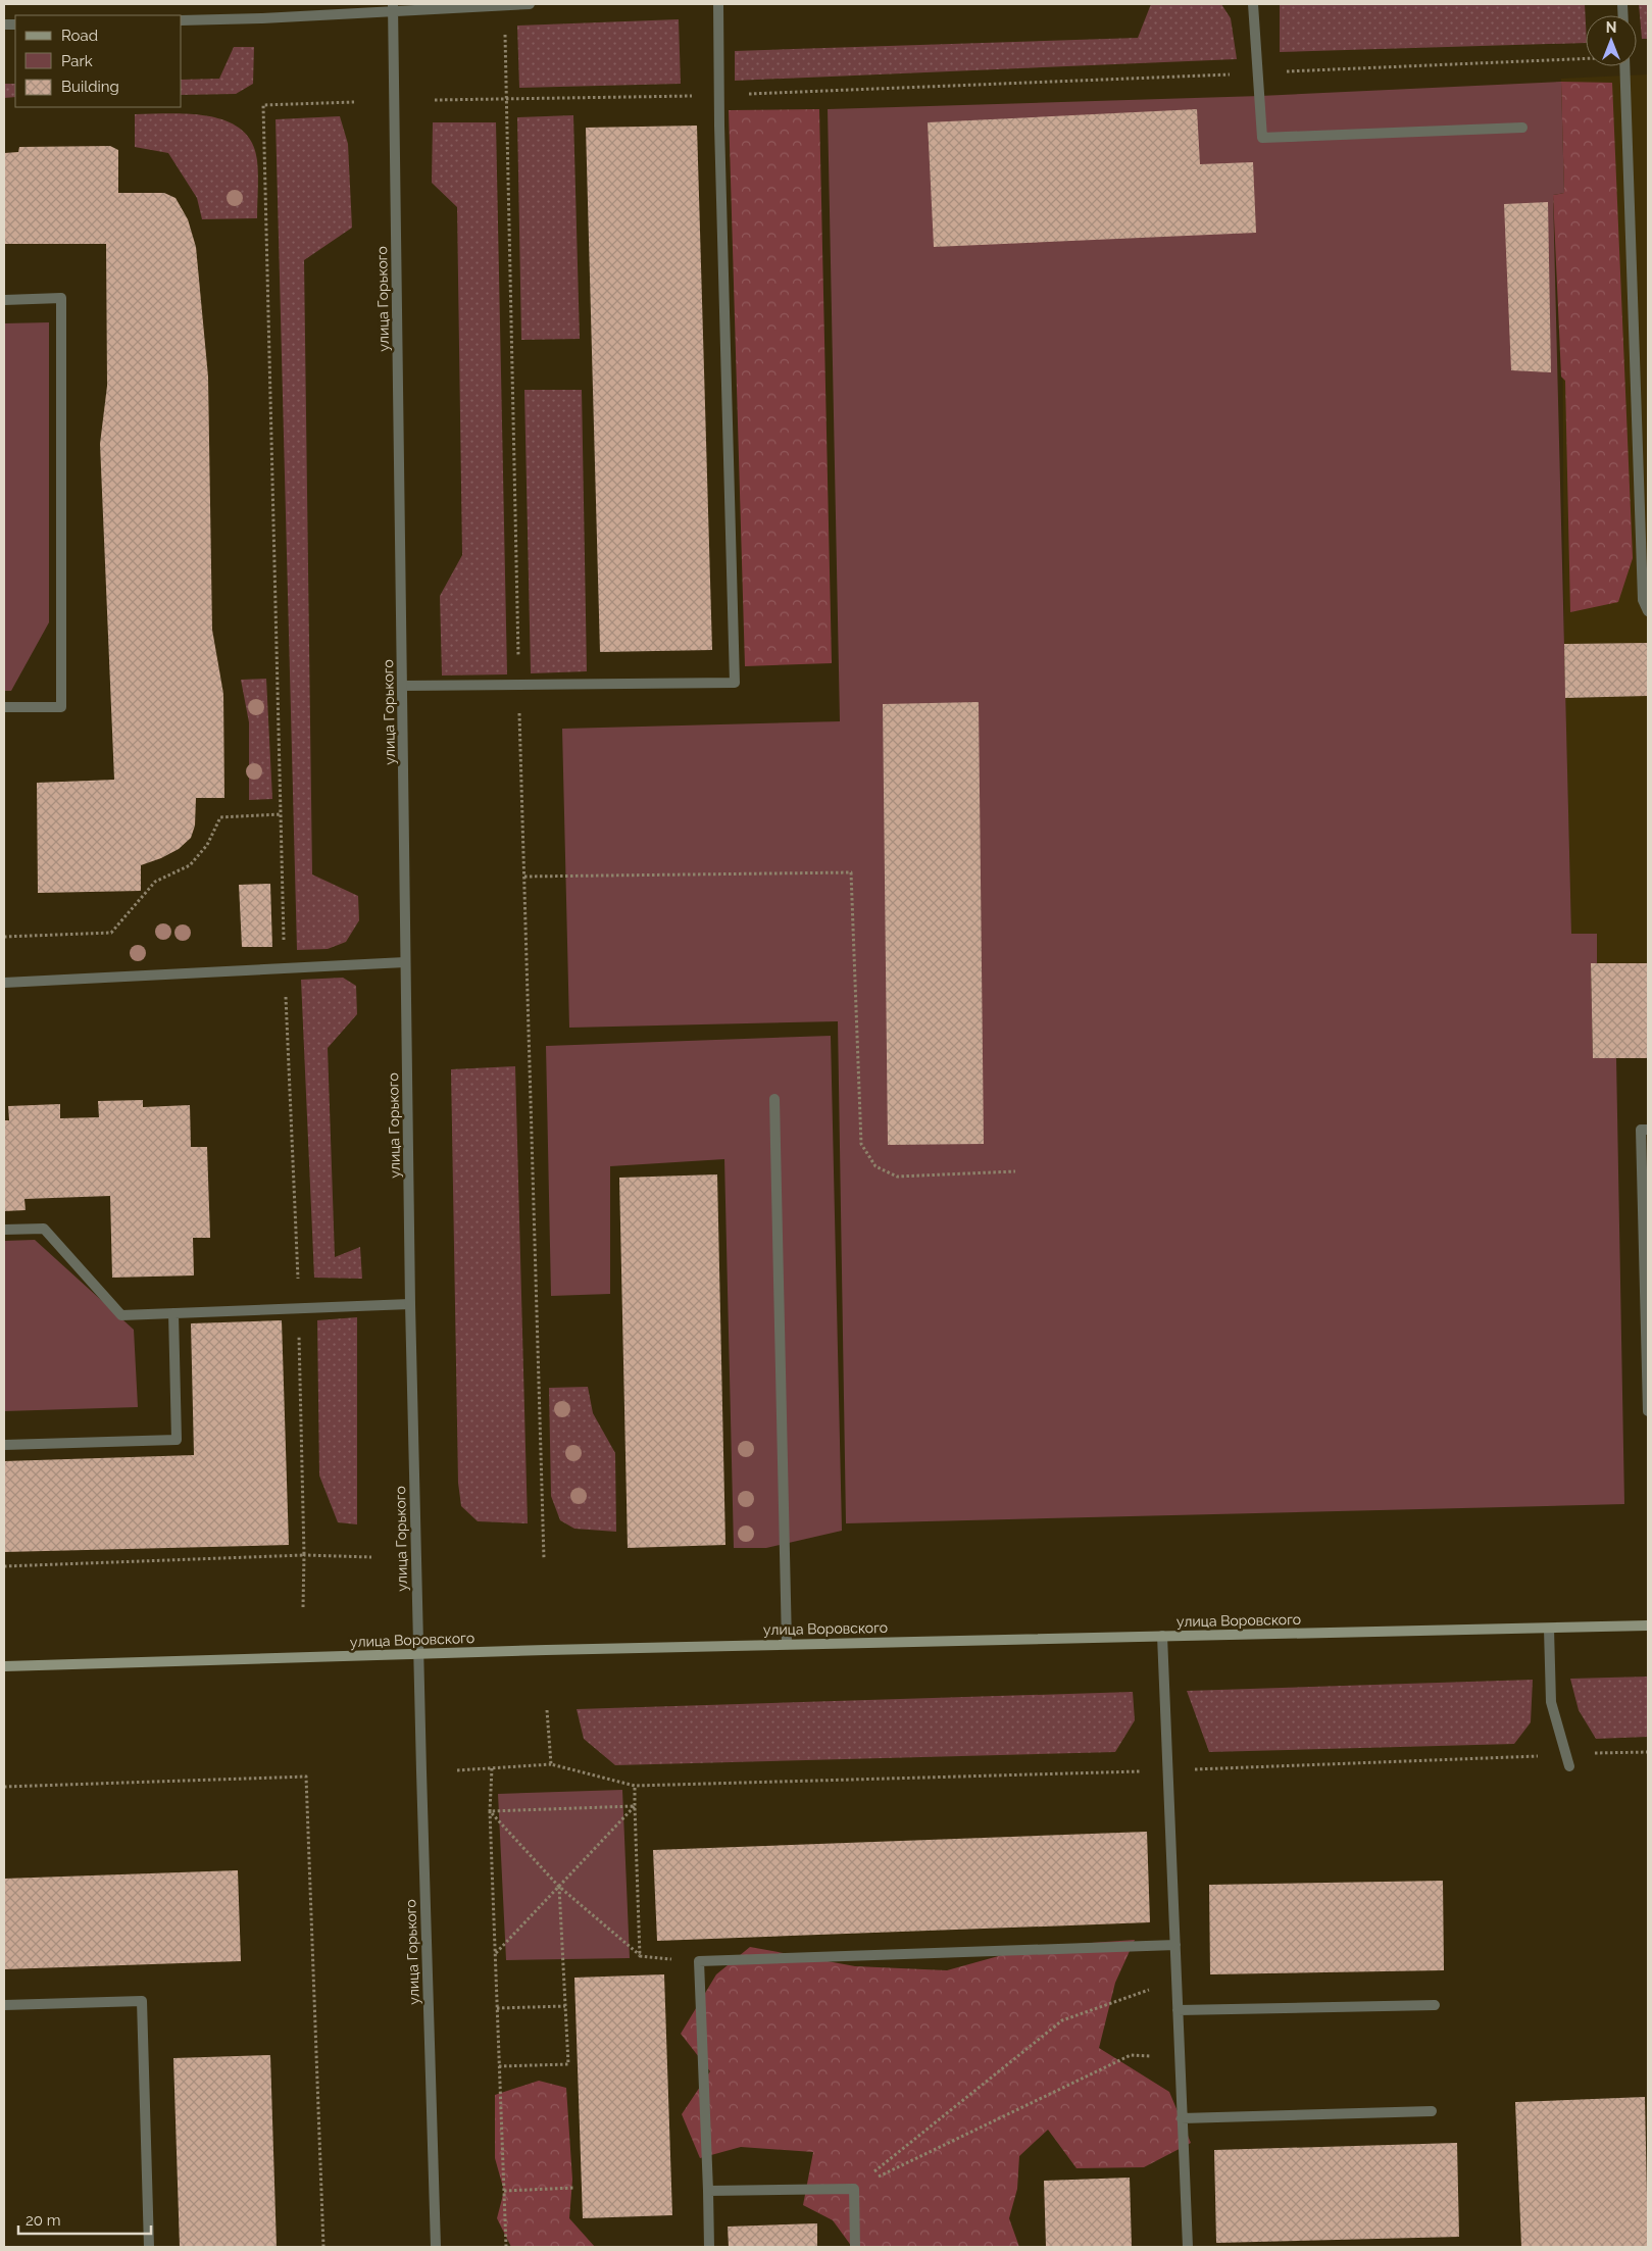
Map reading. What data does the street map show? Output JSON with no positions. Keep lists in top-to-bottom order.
{
  "streets": {
    "main road": ["улица Воровского"],
    "street": ["улица Горького"]
  },
  "crossings": [
    ["улица Горького", "улица Воровского"]
  ],
  "legend": ["Road", "Park", "Building"],
  "scale_bar": "20 m",
  "north": "top"
}
